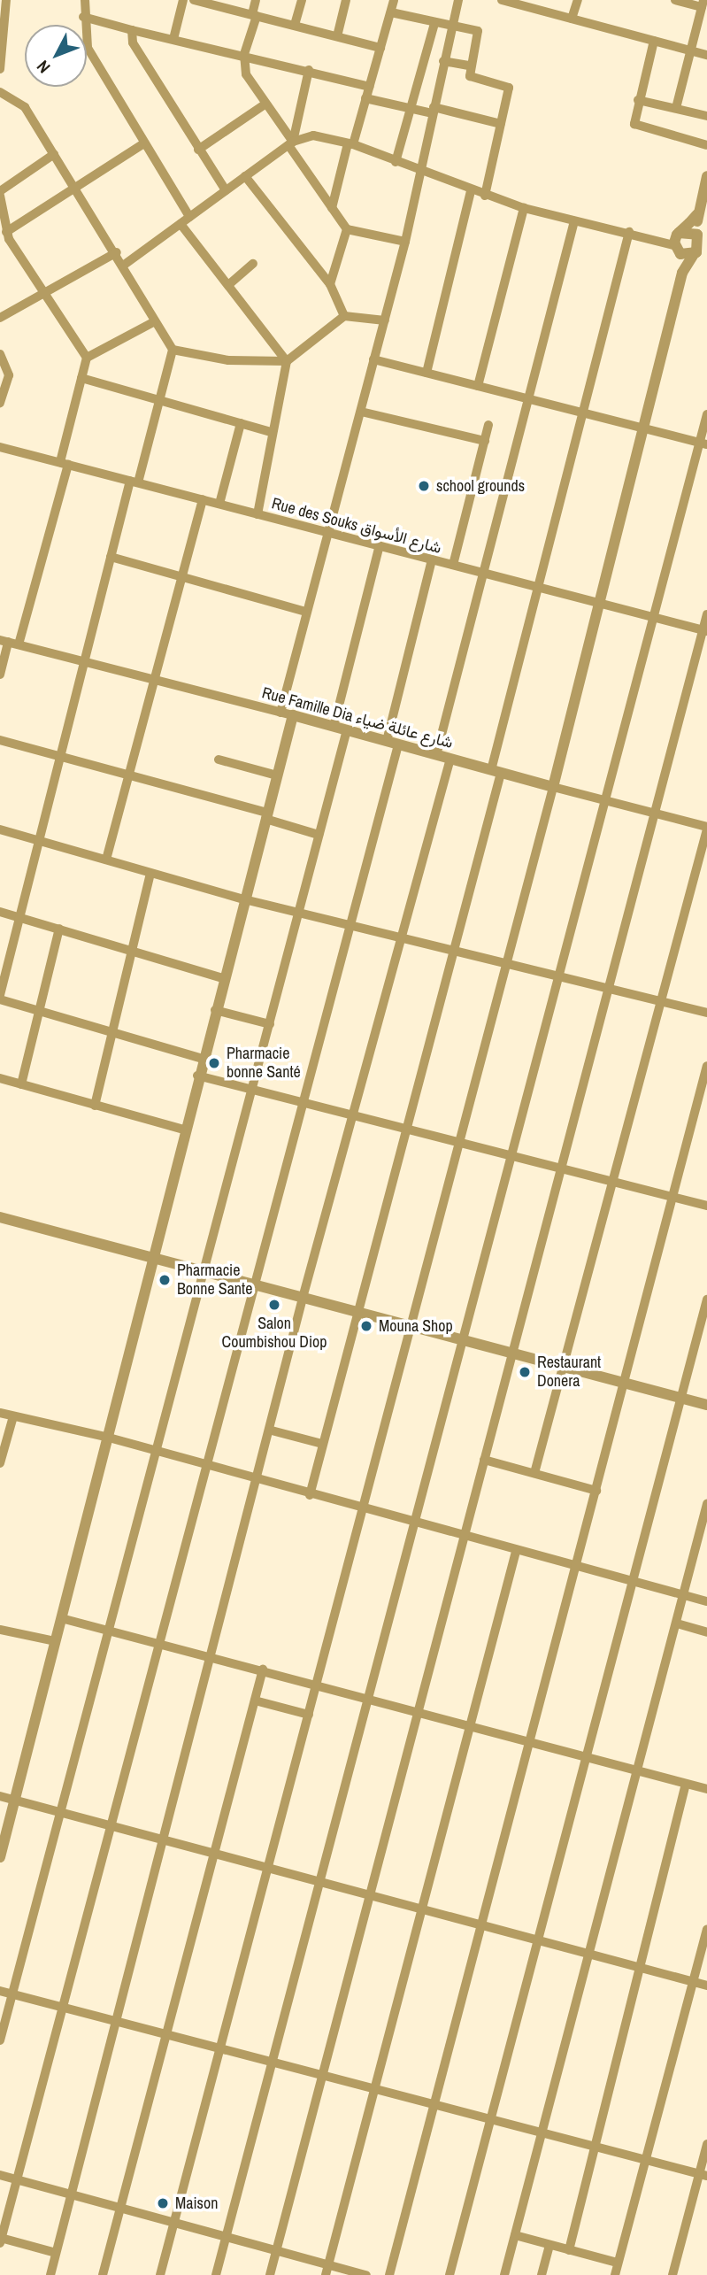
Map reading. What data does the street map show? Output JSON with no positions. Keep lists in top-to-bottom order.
{
  "streets": {
    "street": ["Rue des Souks شارع الأسواق", "Rue Famille Dia شارع عائلة ضياء"]
  },
  "places": [
    "school grounds",
    "Pharmacie bonne Santé",
    "Pharmacie Bonne Sante",
    "Salon Coumbishou Diop",
    "Mouna Shop",
    "Restaurant Donera",
    "Maison"
  ],
  "north": "bottom left"
}
